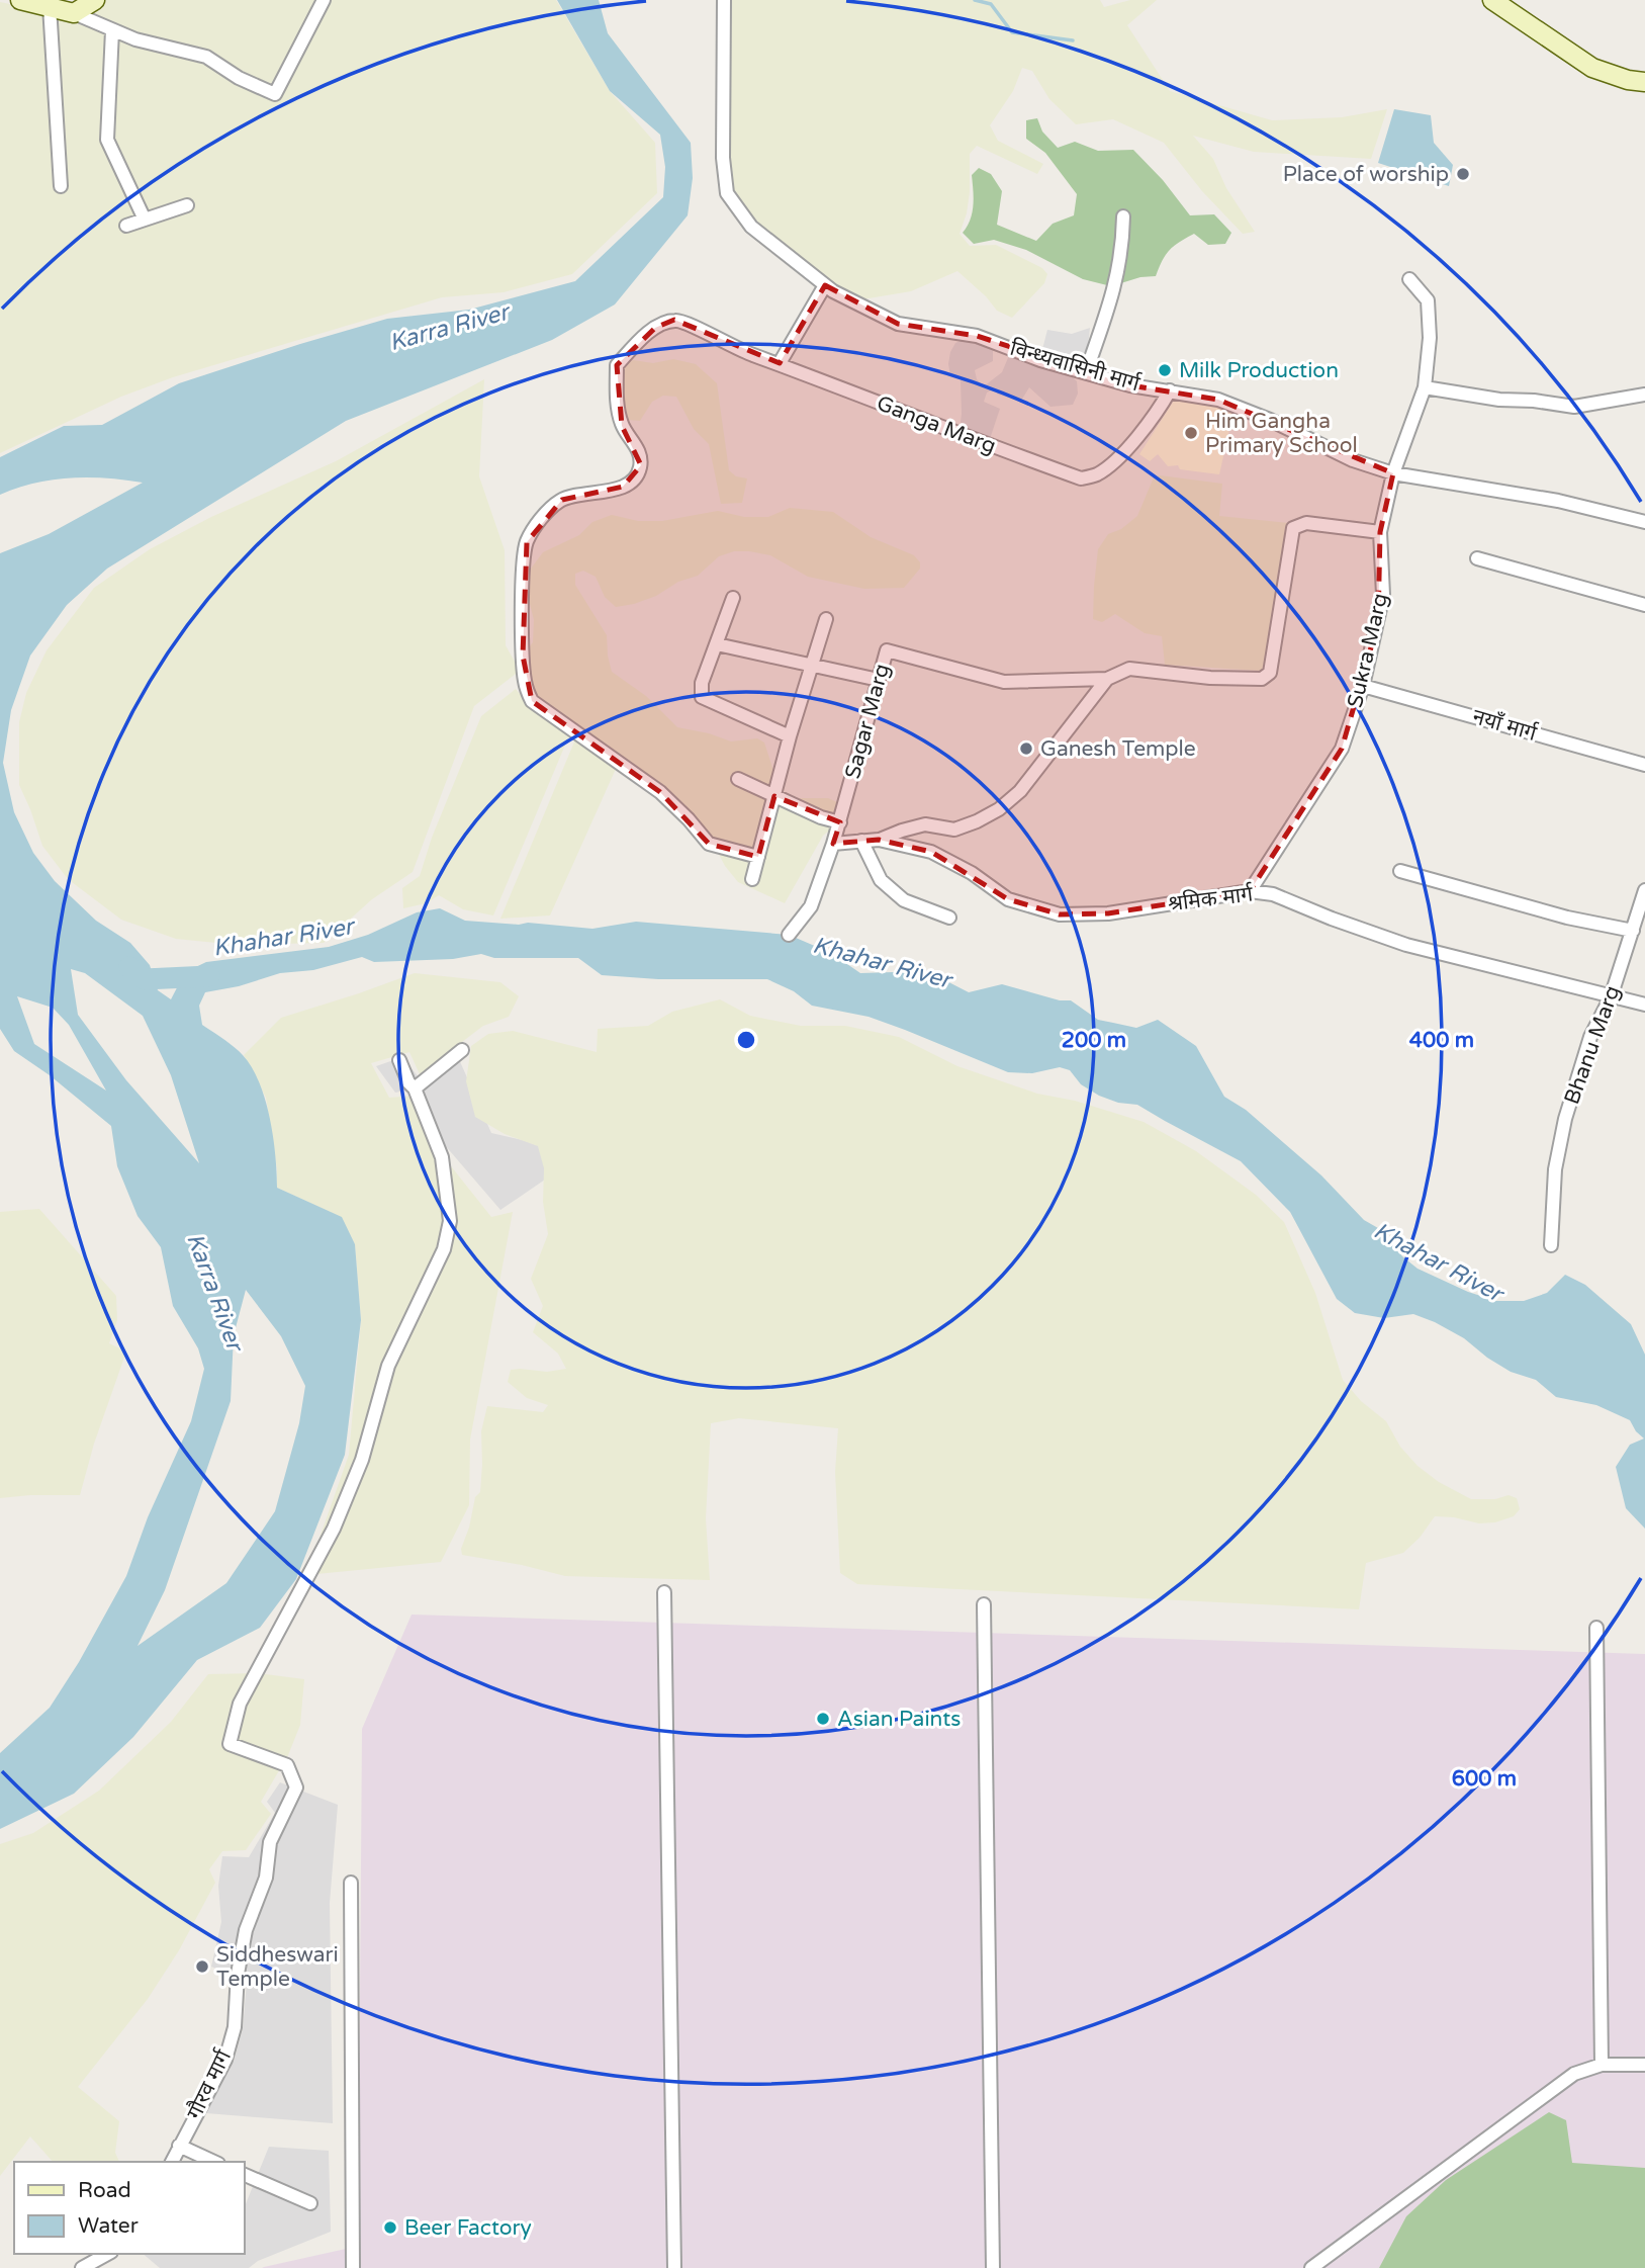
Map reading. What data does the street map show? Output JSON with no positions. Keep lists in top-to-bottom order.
{
  "streets": {
    "street": [
      "विन्ध्यवासिनी मार्ग",
      "Ganga Marg",
      "Sukra Marg",
      "Sagar Marg",
      "नयाँ मार्ग",
      "श्रमिक मार्ग",
      "Bhanu Marg",
      "गौरव मार्ग"
    ]
  },
  "crossings": [
    ["विन्ध्यवासिनी मार्ग", "Ganga Marg"],
    ["विन्ध्यवासिनी मार्ग", "Sukra Marg"],
    ["Sukra Marg", "नयाँ मार्ग"],
    ["Sukra Marg", "श्रमिक मार्ग"],
    ["Sagar Marg", "श्रमिक मार्ग"],
    ["श्रमिक मार्ग", "Bhanu Marg"]
  ],
  "water": ["Karra River", "Khahar River"],
  "places": [
    "Place of worship",
    "Milk Production",
    "Him Gangha Primary School",
    "Ganesh Temple",
    "Asian Paints",
    "Siddheswari Temple",
    "Beer Factory"
  ],
  "legend": ["Road", "Water"],
  "rings": ["200 m", "400 m", "600 m"]
}
